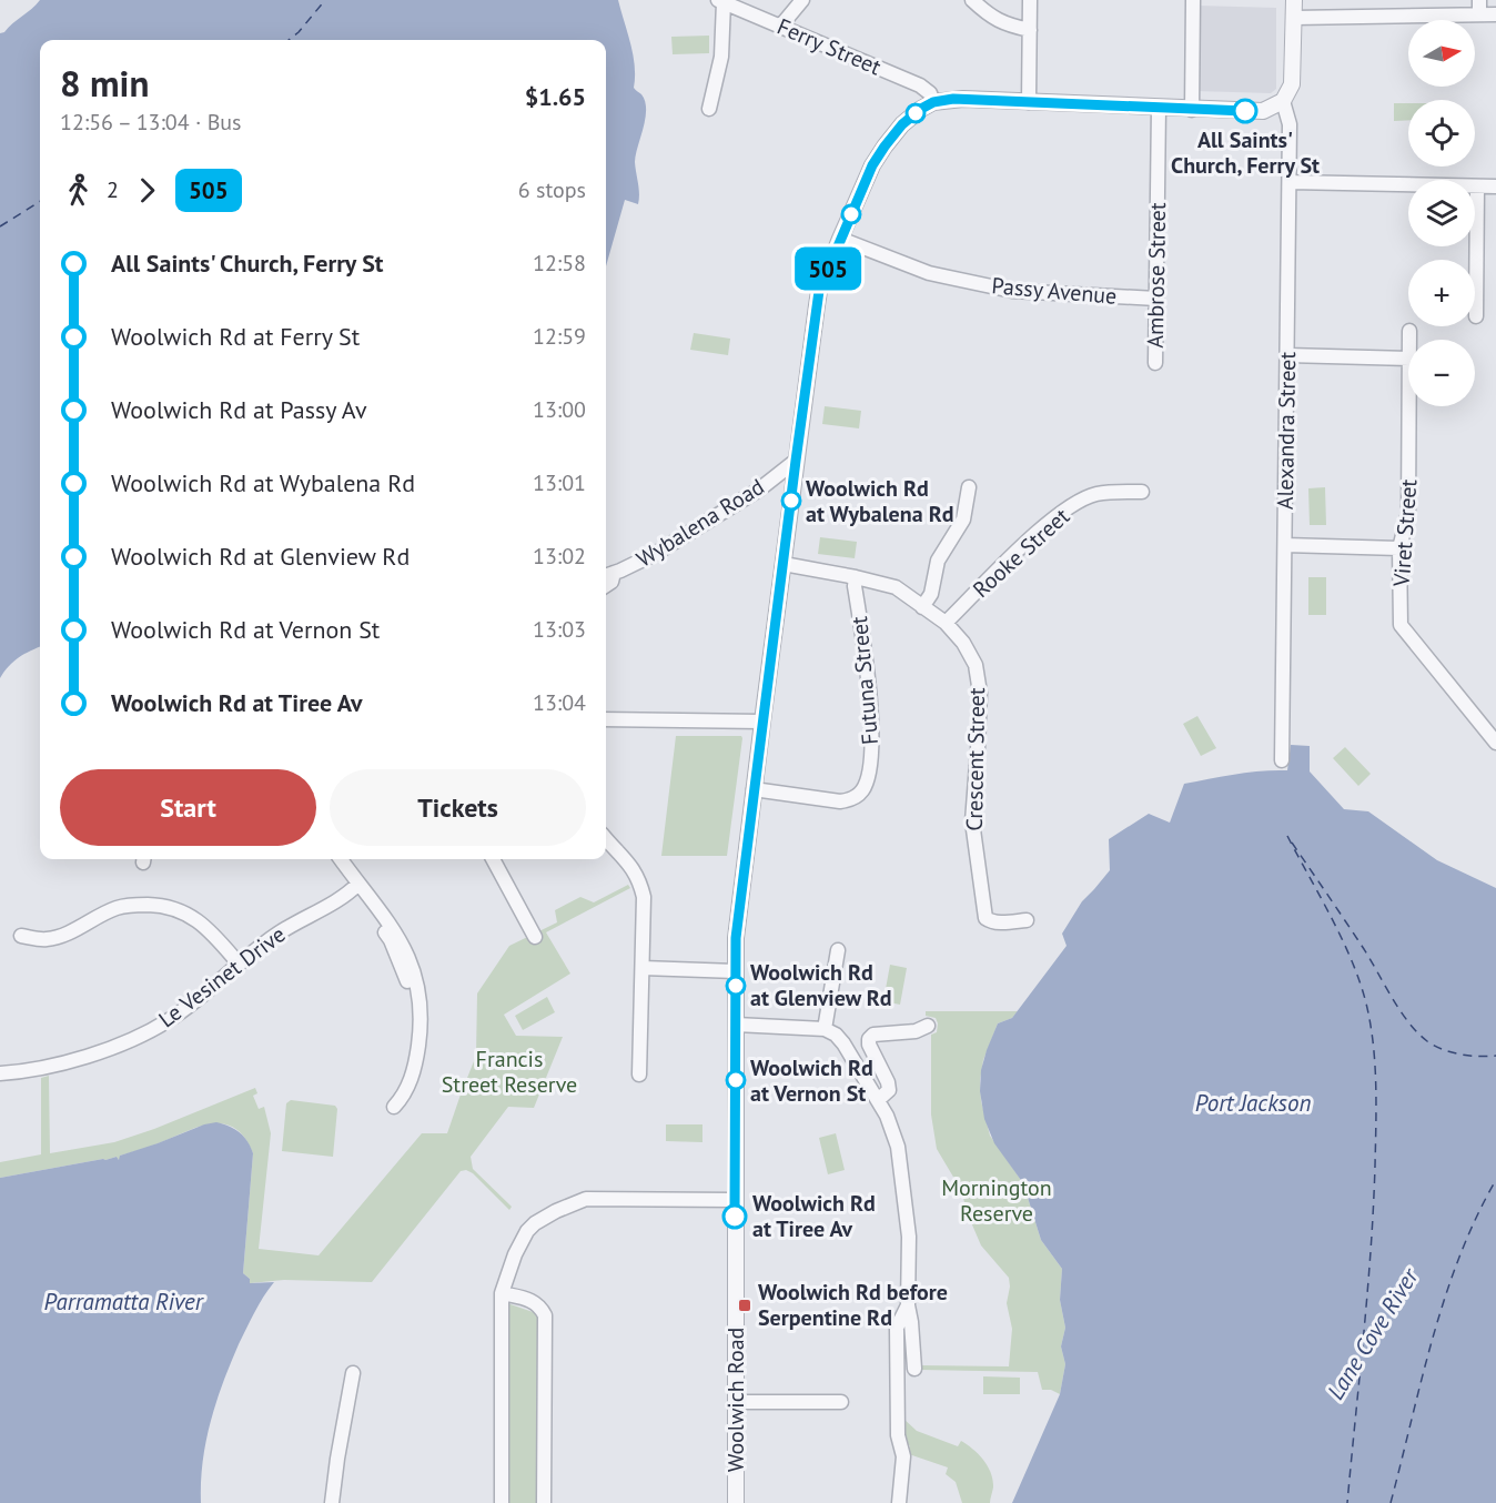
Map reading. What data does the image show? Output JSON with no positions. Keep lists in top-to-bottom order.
{
  "streets": {
    "street": [
      "Ferry Street",
      "Ambrose Street",
      "Passy Avenue",
      "Alexandra Street",
      "Wybalena Road",
      "Viret Street",
      "Rooke Street",
      "Futuna Street",
      "Crescent Street",
      "Le Vesinet Drive",
      "Woolwich Road"
    ]
  },
  "crossings": [
    ["Ferry Street", "Woolwich Road"],
    ["Ambrose Street", "Passy Avenue"],
    ["Passy Avenue", "Woolwich Road"],
    ["Wybalena Road", "Woolwich Road"],
    ["Rooke Street", "Crescent Street"],
    ["Futuna Street", "Crescent Street"],
    ["Futuna Street", "Woolwich Road"],
    ["Crescent Street", "Woolwich Road"]
  ],
  "water": ["Port Jackson", "Parramatta River", "Lane Cove River"],
  "parks": ["Francis Street Reserve", "Mornington Reserve"],
  "places": {
    "other": [
      "All Saints' Church, Ferry St",
      "Woolwich Rd at Wybalena Rd",
      "Woolwich Rd at Glenview Rd",
      "Woolwich Rd at Vernon St",
      "Woolwich Rd at Tiree Av"
    ],
    "transit": ["Woolwich Rd before Serpentine Rd"]
  },
  "lines": ["bus line 505"],
  "north": "right",
  "page": {
    "on_map": "505",
    "map_buttons": ["+", "−"],
    "heading": ["8 min", "12:56 – 13:04 · Bus", "$1.65"],
    "legs": ["2", "505", "6 stops"],
    "list": [
      {
        "name": "All Saints' Church, Ferry St",
        "value": "12:58"
      },
      {
        "name": "Woolwich Rd at Ferry St",
        "value": "12:59"
      },
      {
        "name": "Woolwich Rd at Passy Av",
        "value": "13:00"
      },
      {
        "name": "Woolwich Rd at Wybalena Rd",
        "value": "13:01"
      },
      {
        "name": "Woolwich Rd at Glenview Rd",
        "value": "13:02"
      },
      {
        "name": "Woolwich Rd at Vernon St",
        "value": "13:03"
      },
      {
        "name": "Woolwich Rd at Tiree Av",
        "value": "13:04"
      }
    ],
    "buttons": ["Start", "Tickets"]
  }
}
